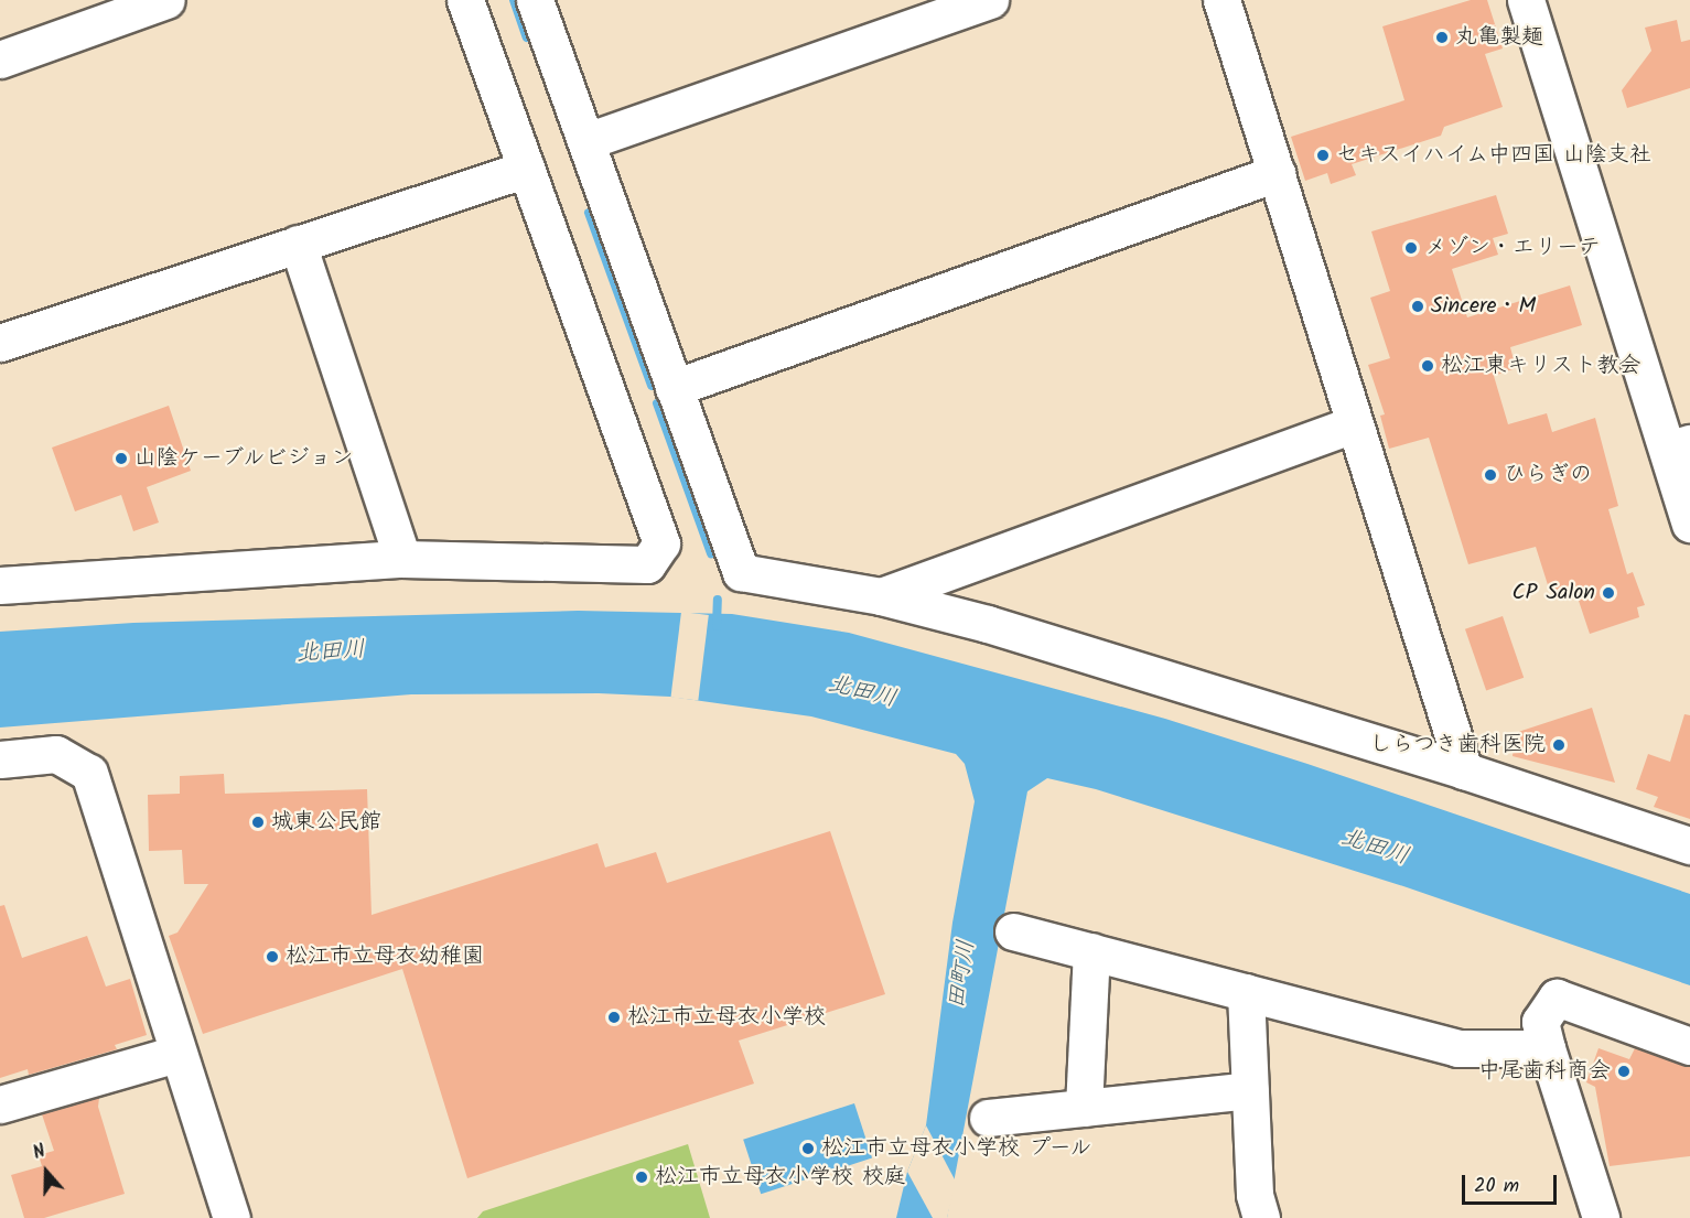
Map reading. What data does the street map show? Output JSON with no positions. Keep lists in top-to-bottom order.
{
  "water": ["北田川", "田町川"],
  "places": [
    "丸亀製麺",
    "セキスイハイム中四国 山陰支社",
    "メゾン・エリーテ",
    "Sincere・M",
    "松江東キリスト教会",
    "山陰ケーブルビジョン",
    "ひらぎの",
    "CP Salon",
    "しらつき歯科医院",
    "城東公民館",
    "松江市立母衣幼稚園",
    "松江市立母衣小学校",
    "中尾歯科商会",
    "松江市立母衣小学校 プール",
    "松江市立母衣小学校 校庭"
  ],
  "scale_bar": "20 m",
  "north": "top"
}
